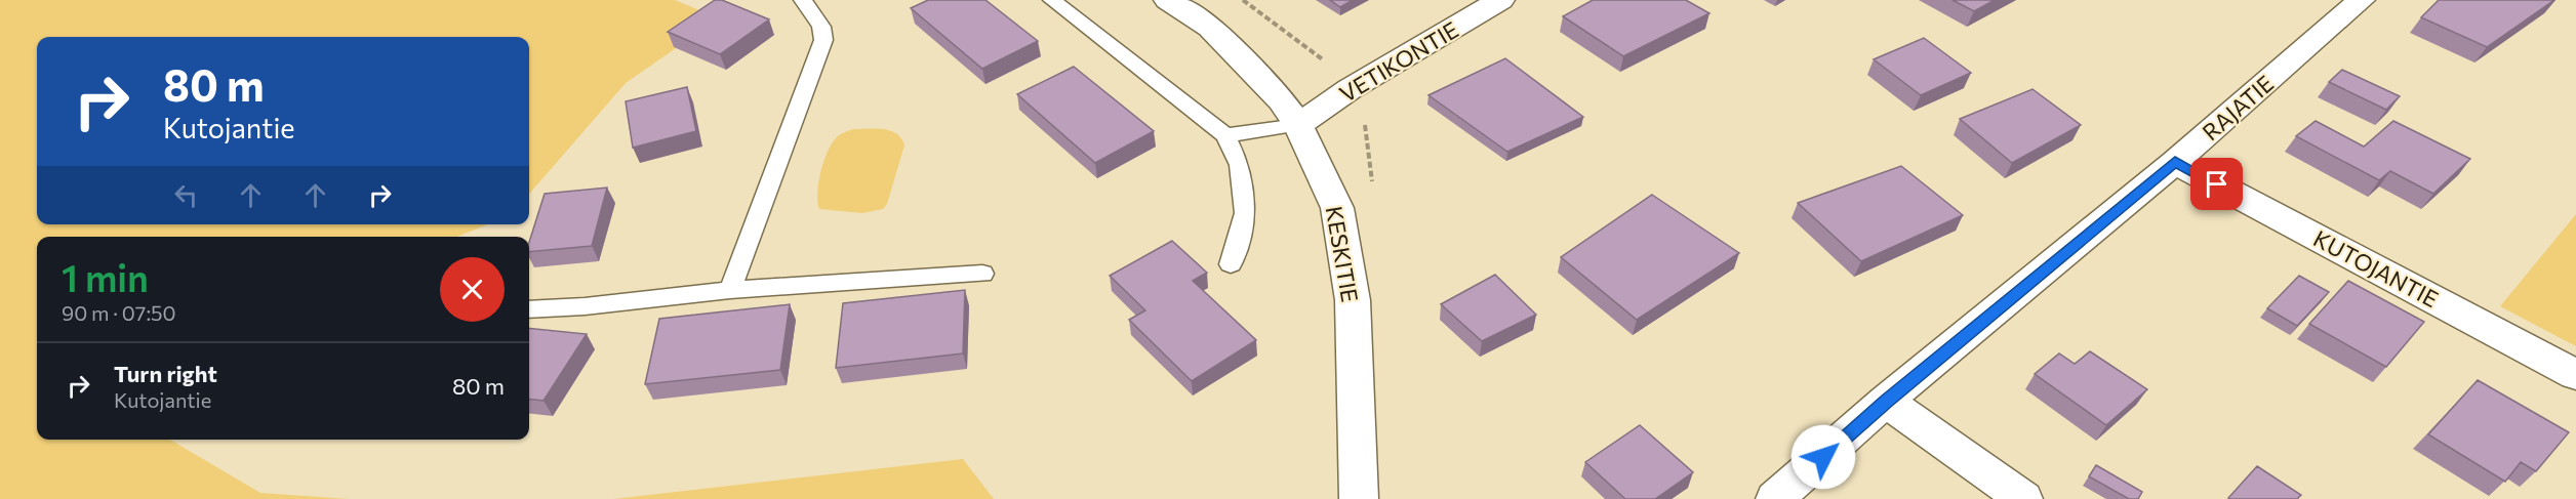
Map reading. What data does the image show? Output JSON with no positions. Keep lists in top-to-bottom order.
{
  "streets": {
    "street": [
      "VETIKONTIE",
      "RAJATIE",
      "KESKITIE",
      "KUTOJANTIE"
    ]
  },
  "crossings": [
    ["VETIKONTIE", "KESKITIE"],
    ["RAJATIE", "KUTOJANTIE"]
  ],
  "page": {
    "turn": ["80 m", "Kutojantie"],
    "heading": ["1 min", "90 m · 07:50"],
    "list": [
      {
        "name": "Turn right",
        "note": "Kutojantie",
        "value": "80 m"
      }
    ]
  }
}
